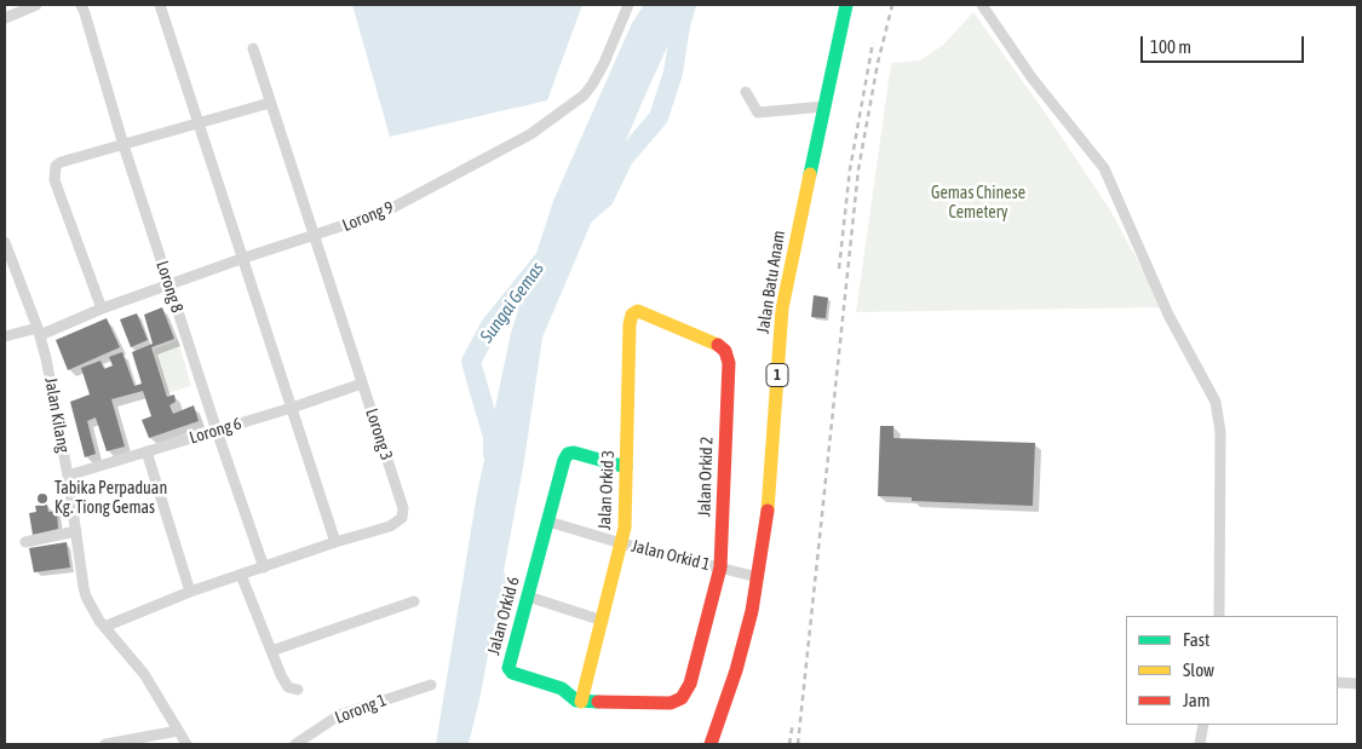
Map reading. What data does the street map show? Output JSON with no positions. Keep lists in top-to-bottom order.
{
  "streets": {
    "main road": [
      "Jalan Batu Anam",
      "1",
      "Jalan Orkid 2",
      "Jalan Orkid 3",
      "Jalan Orkid 6"
    ],
    "street": [
      "Lorong 9",
      "Lorong 8",
      "Jalan Kilang",
      "Lorong 6",
      "Lorong 3",
      "Jalan Orkid 1",
      "Lorong 1"
    ]
  },
  "crossings": [
    ["Lorong 9", "Lorong 8"],
    ["Lorong 9", "Jalan Kilang"],
    ["Lorong 9", "Lorong 3"],
    ["Jalan Batu Anam", "Jalan Orkid 1"],
    ["Lorong 8", "Lorong 6"],
    ["Lorong 8", "Lorong 3"],
    ["Jalan Kilang", "Lorong 6"],
    ["Jalan Kilang", "Lorong 3"],
    ["Lorong 6", "Lorong 3"],
    ["Jalan Orkid 2", "Jalan Orkid 3"],
    ["Jalan Orkid 2", "Jalan Orkid 1"],
    ["Jalan Orkid 2", "Jalan Orkid 6"],
    ["Jalan Orkid 3", "Jalan Orkid 1"],
    ["Jalan Orkid 3", "Jalan Orkid 6"],
    ["Jalan Orkid 1", "Jalan Orkid 6"]
  ],
  "water": ["Sungai Gemas"],
  "parks": ["Gemas Chinese Cemetery"],
  "places": ["Tabika Perpaduan Kg. Tiong Gemas"],
  "legend": ["Fast", "Slow", "Jam"],
  "scale_bar": "100 m"
}
